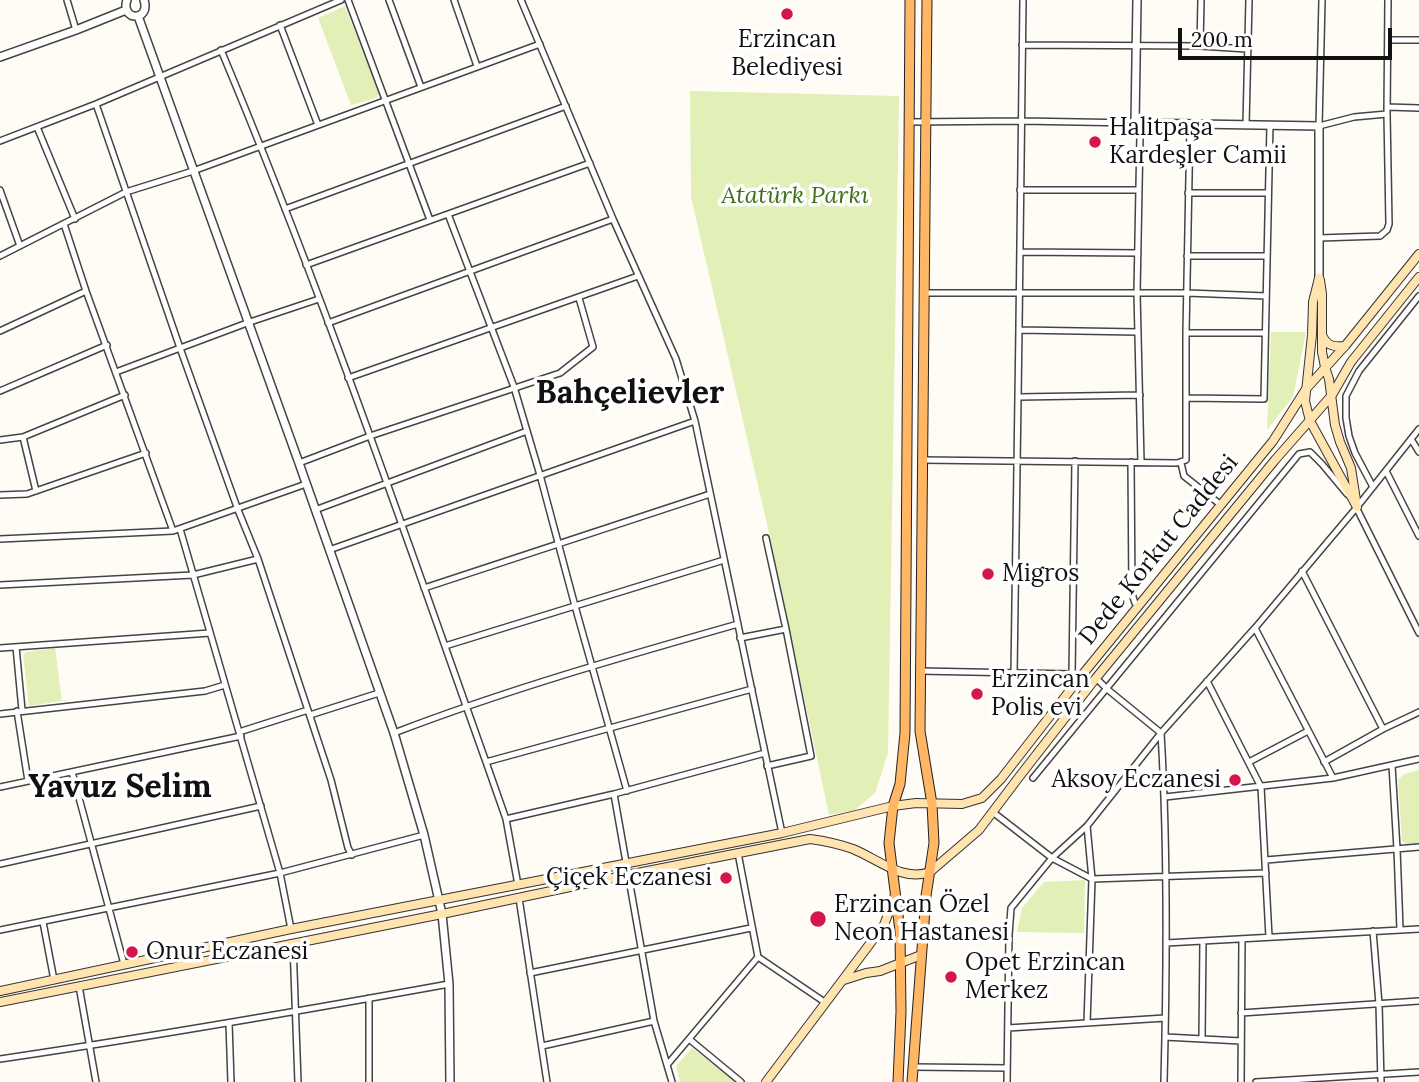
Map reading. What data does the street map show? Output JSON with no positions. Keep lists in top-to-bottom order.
{
  "streets": {
    "main road": ["Dede Korkut Caddesi"]
  },
  "districts": ["Bahçelievler", "Yavuz Selim"],
  "parks": ["Atatürk Parkı"],
  "places": [
    "Erzincan Belediyesi",
    "Halitpaşa Kardeşler Camii",
    "Migros",
    "Erzincan Polis evi",
    "Aksoy Eczanesi",
    "Çiçek Eczanesi",
    "Erzincan Özel Neon Hastanesi",
    "Onur Eczanesi",
    "Opet Erzincan Merkez"
  ],
  "scale_bar": "200 m"
}
